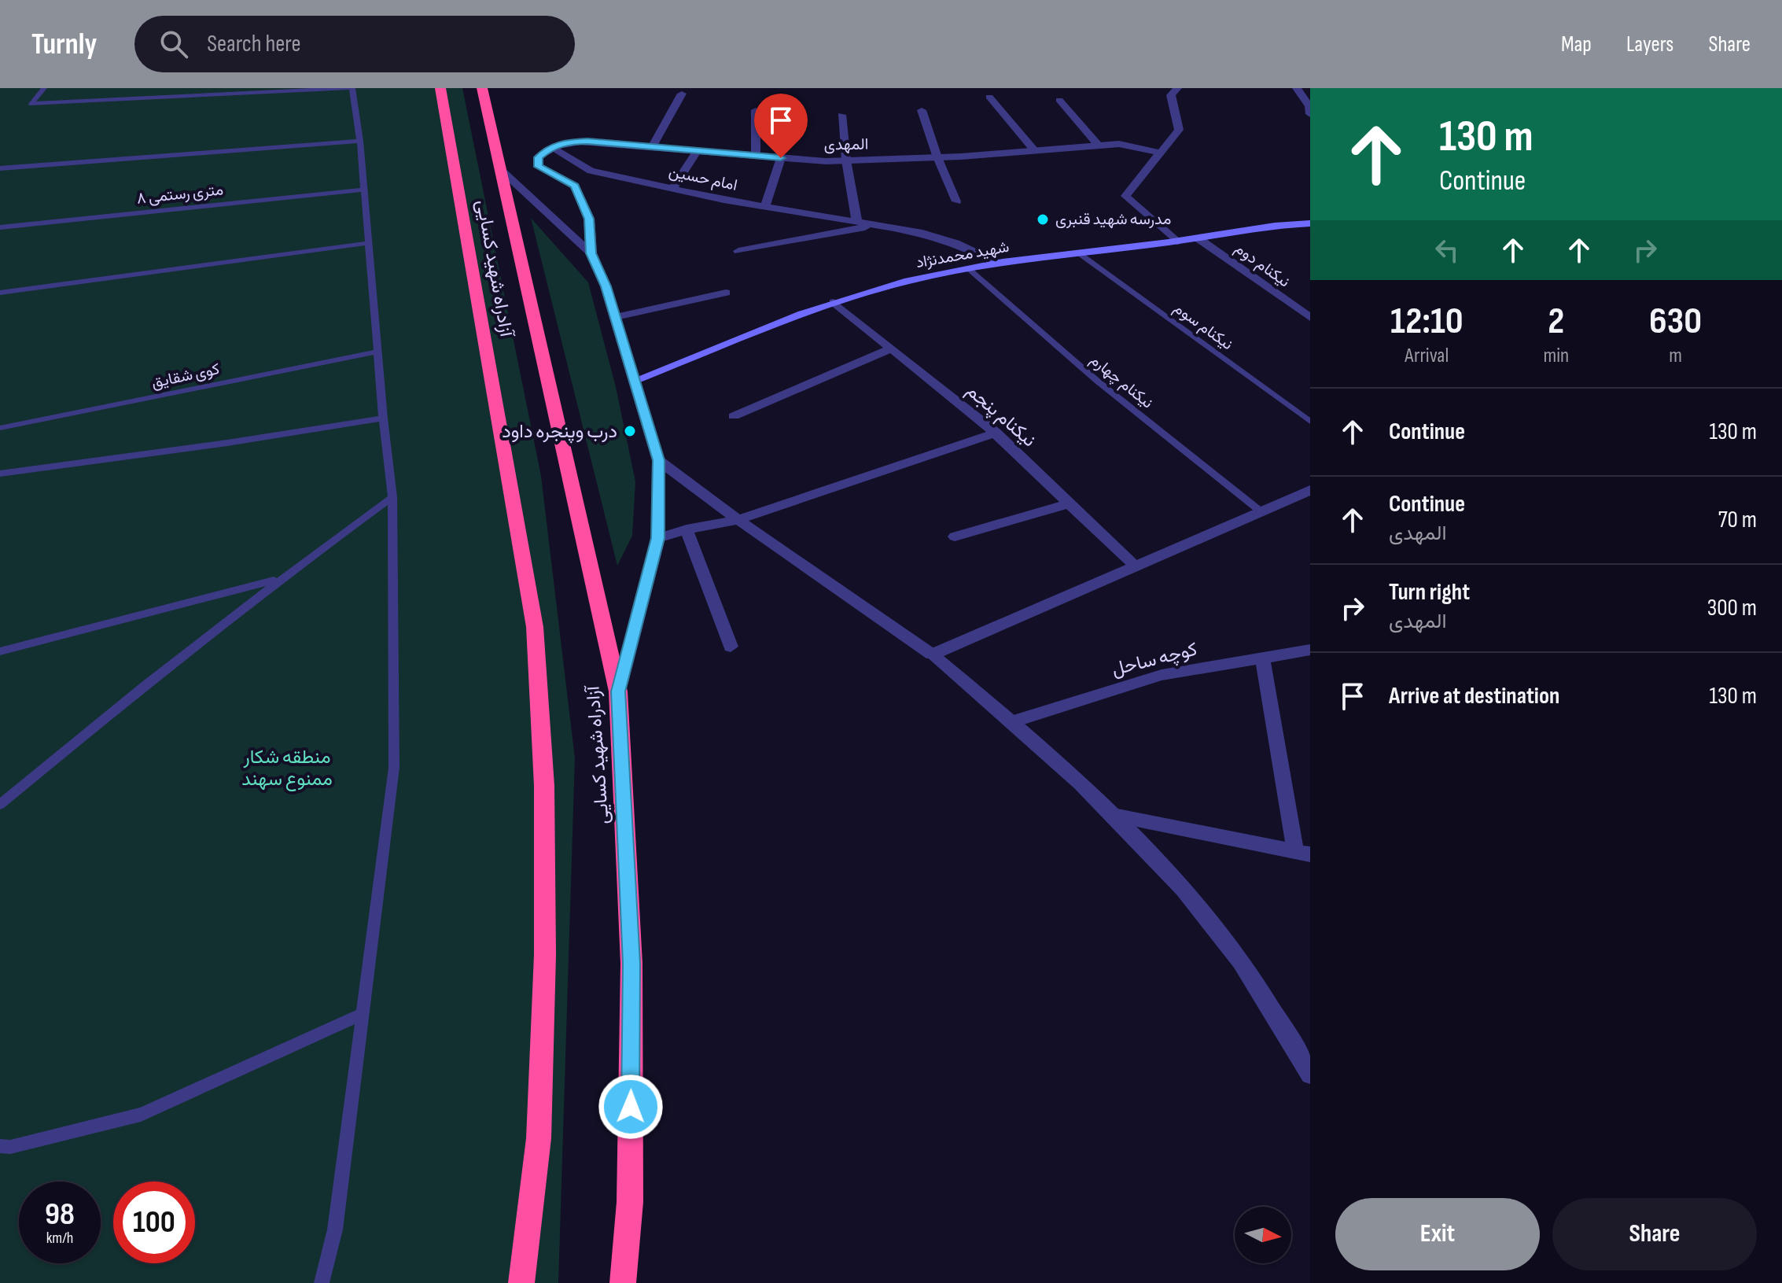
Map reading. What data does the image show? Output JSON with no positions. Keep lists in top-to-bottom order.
{
  "streets": {
    "highway": ["آزادراه شهید کسایی"],
    "main road": ["شهید محمدنژاد"],
    "street": [
      "المهدی",
      "امام حسین",
      "نیکنام دوم",
      "نیکنام پنجم",
      "کوچه ساحل"
    ],
    "lane": [
      "۸ متری رستمی",
      "نیکنام سوم",
      "کوی شقایق",
      "نیکنام چهارم"
    ]
  },
  "crossings": [
    ["المهدی", "امام حسین"],
    ["امام حسین", "شهید محمدنژاد"],
    ["شهید محمدنژاد", "نیکنام دوم"],
    ["شهید محمدنژاد", "نیکنام سوم"],
    ["شهید محمدنژاد", "نیکنام چهارم"],
    ["شهید محمدنژاد", "نیکنام پنجم"]
  ],
  "parks": ["منطقه شکار ممنوع سهند"],
  "places": ["مدرسه شهید قنبری", "درب وپنجره داود"],
  "north": "right",
  "page": {
    "header": "Turnly",
    "search": "Search here",
    "nav": ["Map", "Layers", "Share"],
    "turn": ["130 m", "Continue"],
    "eta": [
      "12:10",
      "Arrival",
      "2",
      "min",
      "630",
      "m"
    ],
    "list": [
      {
        "name": "Continue",
        "value": "130 m"
      },
      {
        "name": "Continue",
        "note": "المهدی",
        "value": "70 m"
      },
      {
        "name": "Turn right",
        "note": "المهدی",
        "value": "300 m"
      },
      {
        "name": "Arrive at destination",
        "value": "130 m"
      }
    ],
    "speed": "98 km/h",
    "limit": "100",
    "buttons": ["Exit", "Share"]
  }
}
